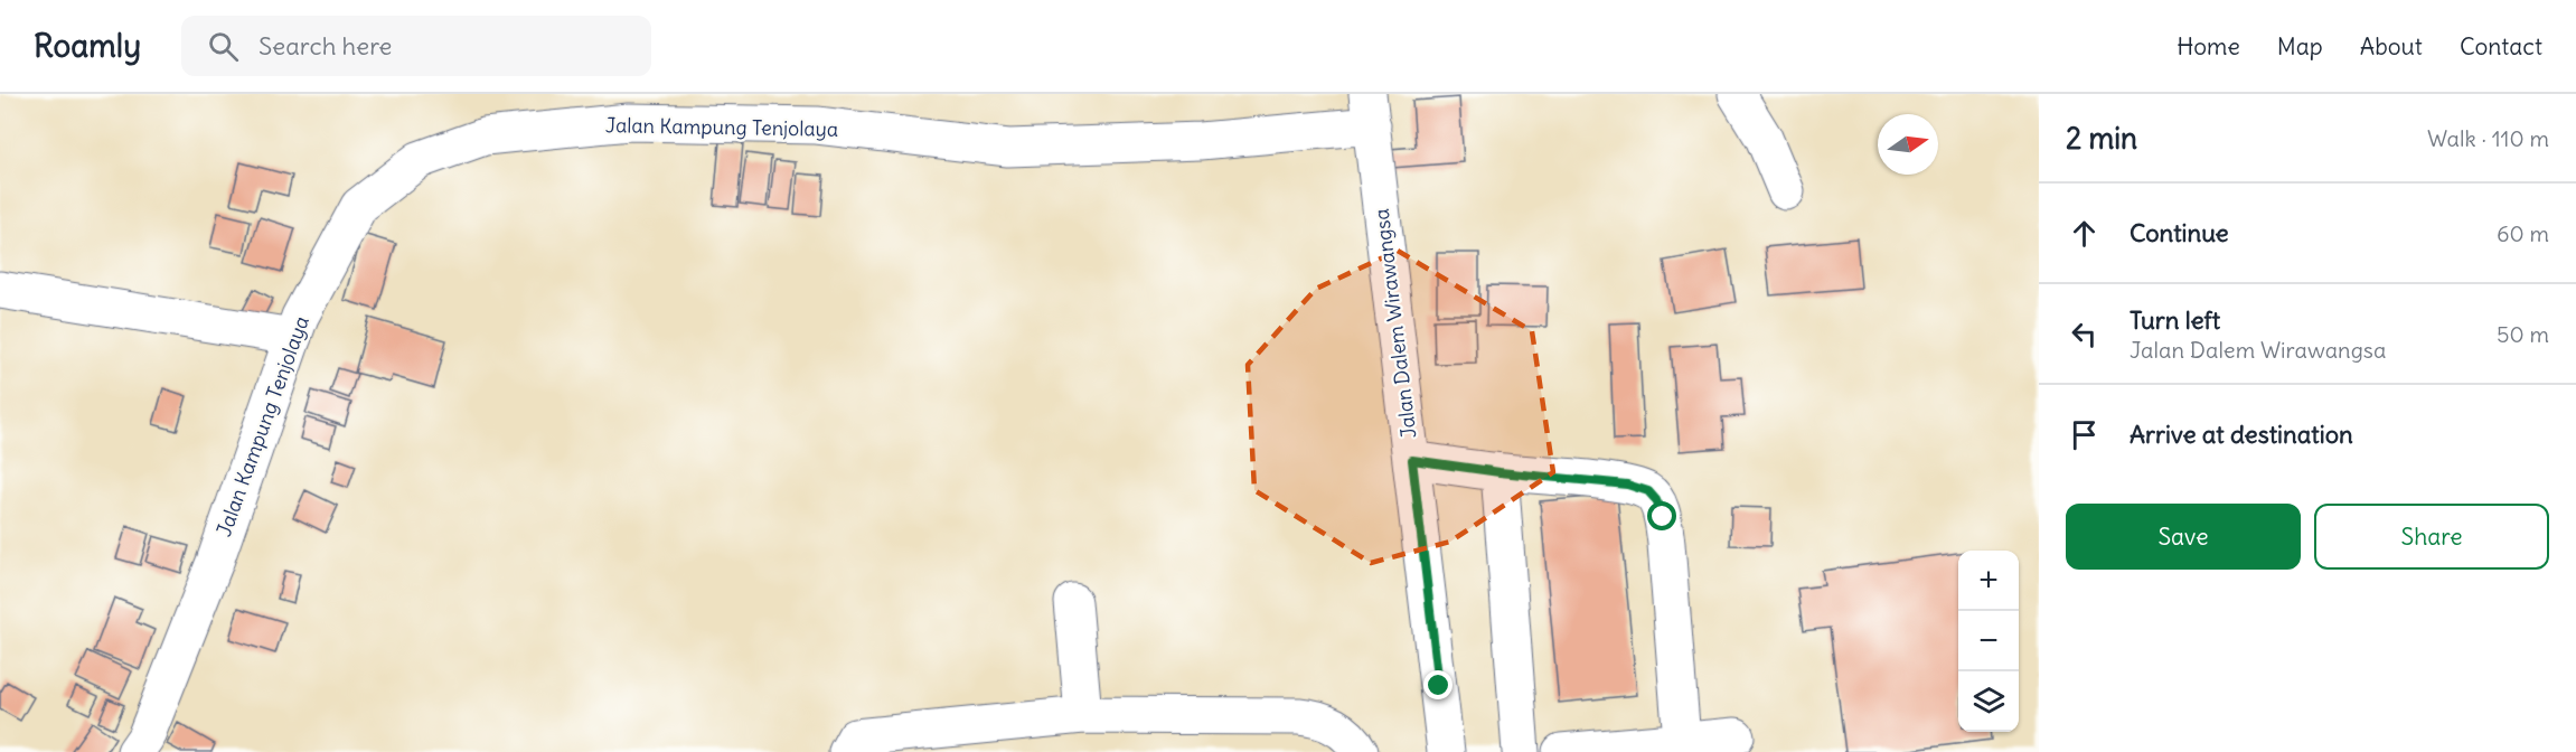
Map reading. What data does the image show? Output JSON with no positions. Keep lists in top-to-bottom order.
{
  "streets": {
    "street": ["Jalan Kampung Tenjolaya", "Jalan Dalem Wirawangsa"]
  },
  "crossings": [
    ["Jalan Kampung Tenjolaya", "Jalan Dalem Wirawangsa"]
  ],
  "north": "right",
  "page": {
    "header": "Roamly",
    "search": "Search here",
    "nav": [
      "Home",
      "Map",
      "About",
      "Contact"
    ],
    "heading": ["2 min", "Walk · 110 m"],
    "list": [
      ["Continue", "60 m"],
      ["Turn left", "Jalan Dalem Wirawangsa", "50 m"],
      "Arrive at destination"
    ],
    "buttons": ["Save", "Share"],
    "map_buttons": ["+", "−"]
  }
}
